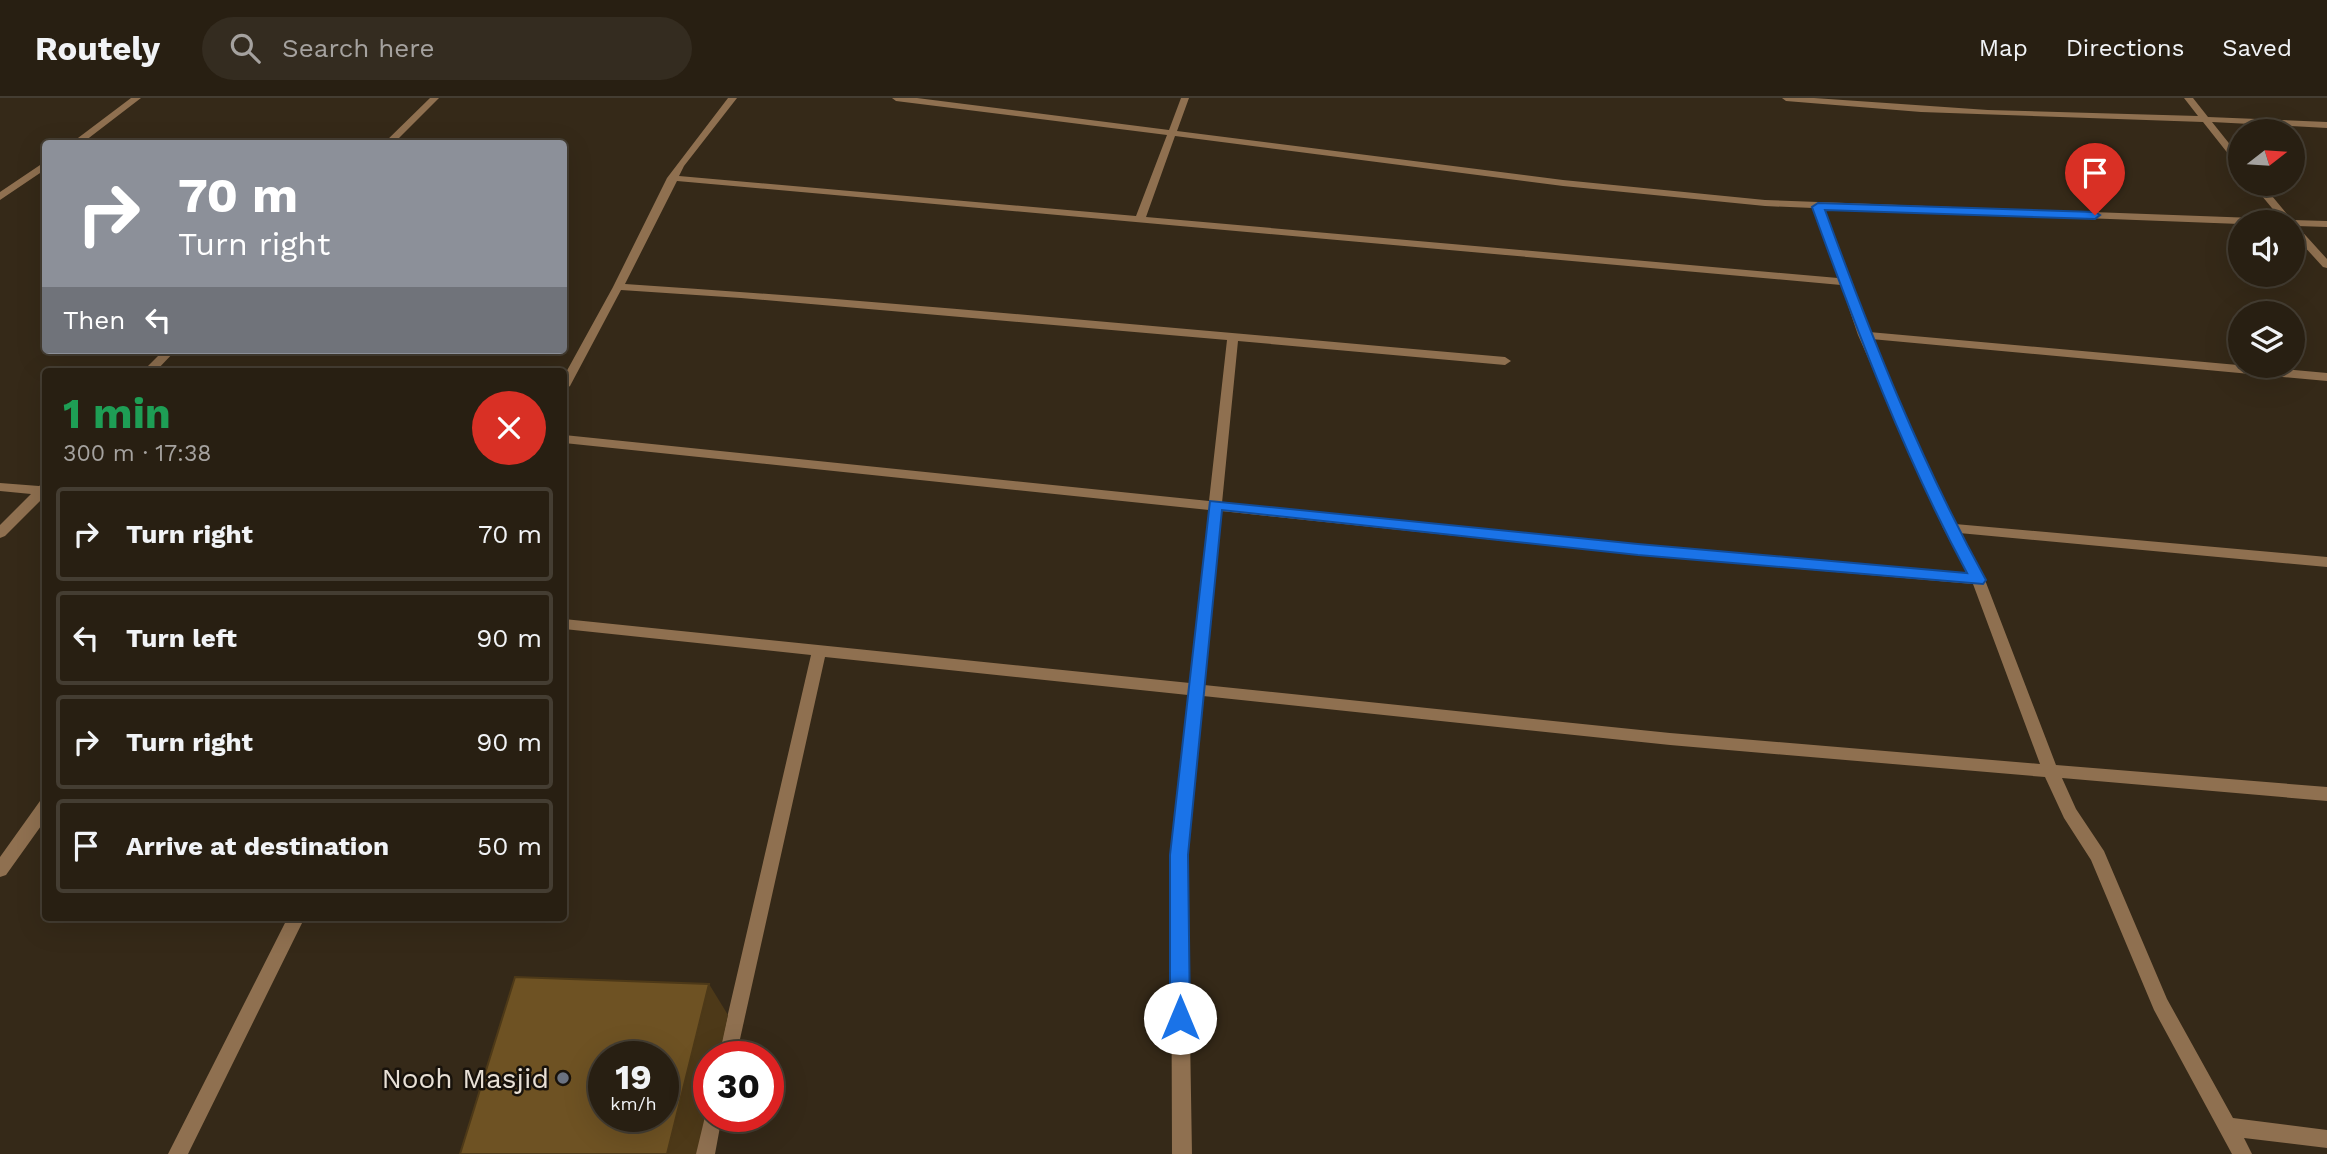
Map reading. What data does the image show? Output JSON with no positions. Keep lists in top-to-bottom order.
{
  "places": ["Nooh Masjid"],
  "north": "right",
  "page": {
    "header": "Routely",
    "search": "Search here",
    "nav": ["Map", "Directions", "Saved"],
    "turn": ["70 m", "Turn right"],
    "then": "Then",
    "heading": ["1 min", "300 m · 17:38"],
    "list": [
      {
        "name": "Turn right",
        "value": "70 m"
      },
      {
        "name": "Turn left",
        "value": "90 m"
      },
      {
        "name": "Turn right",
        "value": "90 m"
      },
      {
        "name": "Arrive at destination",
        "value": "50 m"
      }
    ],
    "speed": "19 km/h",
    "limit": "30"
  }
}
